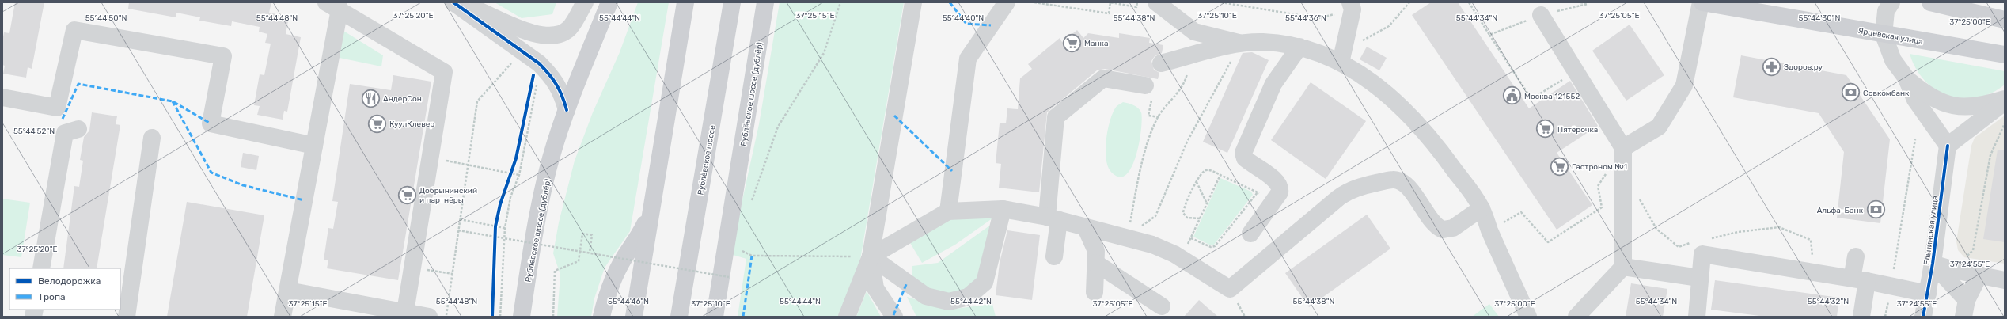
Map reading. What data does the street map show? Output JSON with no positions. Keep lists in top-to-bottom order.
{
  "streets": {
    "main road": ["Ярцевская улица", "Рублёвское шоссе (дублёр)", "Рублёвское шоссе"],
    "street": ["Ельнинская улица"]
  },
  "places": {
    "supermarket": [
      "Манка",
      "КуулКлевер",
      "Пятёрочка",
      "Гастроном №1",
      "Добрынинский и партнёры"
    ],
    "pharmacy": ["Здоров.ру"],
    "bank": ["Совкомбанк", "Альфа-Банк"],
    "public building": ["Москва 121552"],
    "restaurant": ["АндерСон"]
  },
  "legend": ["Велодорожка", "Тропа"],
  "coordinates": [
    "37°25'20\"E",
    "37°25'15\"E",
    "37°25'10\"E",
    "37°25'05\"E",
    "55°44'50\"N",
    "55°44'48\"N",
    "55°44'44\"N",
    "55°44'40\"N",
    "55°44'36\"N",
    "55°44'30\"N",
    "55°44'38\"N",
    "55°44'34\"N",
    "37°25'00\"E",
    "55°44'52\"N",
    "37°24'55\"E",
    "55°44'46\"N",
    "55°44'42\"N",
    "55°44'32\"N"
  ]
}
